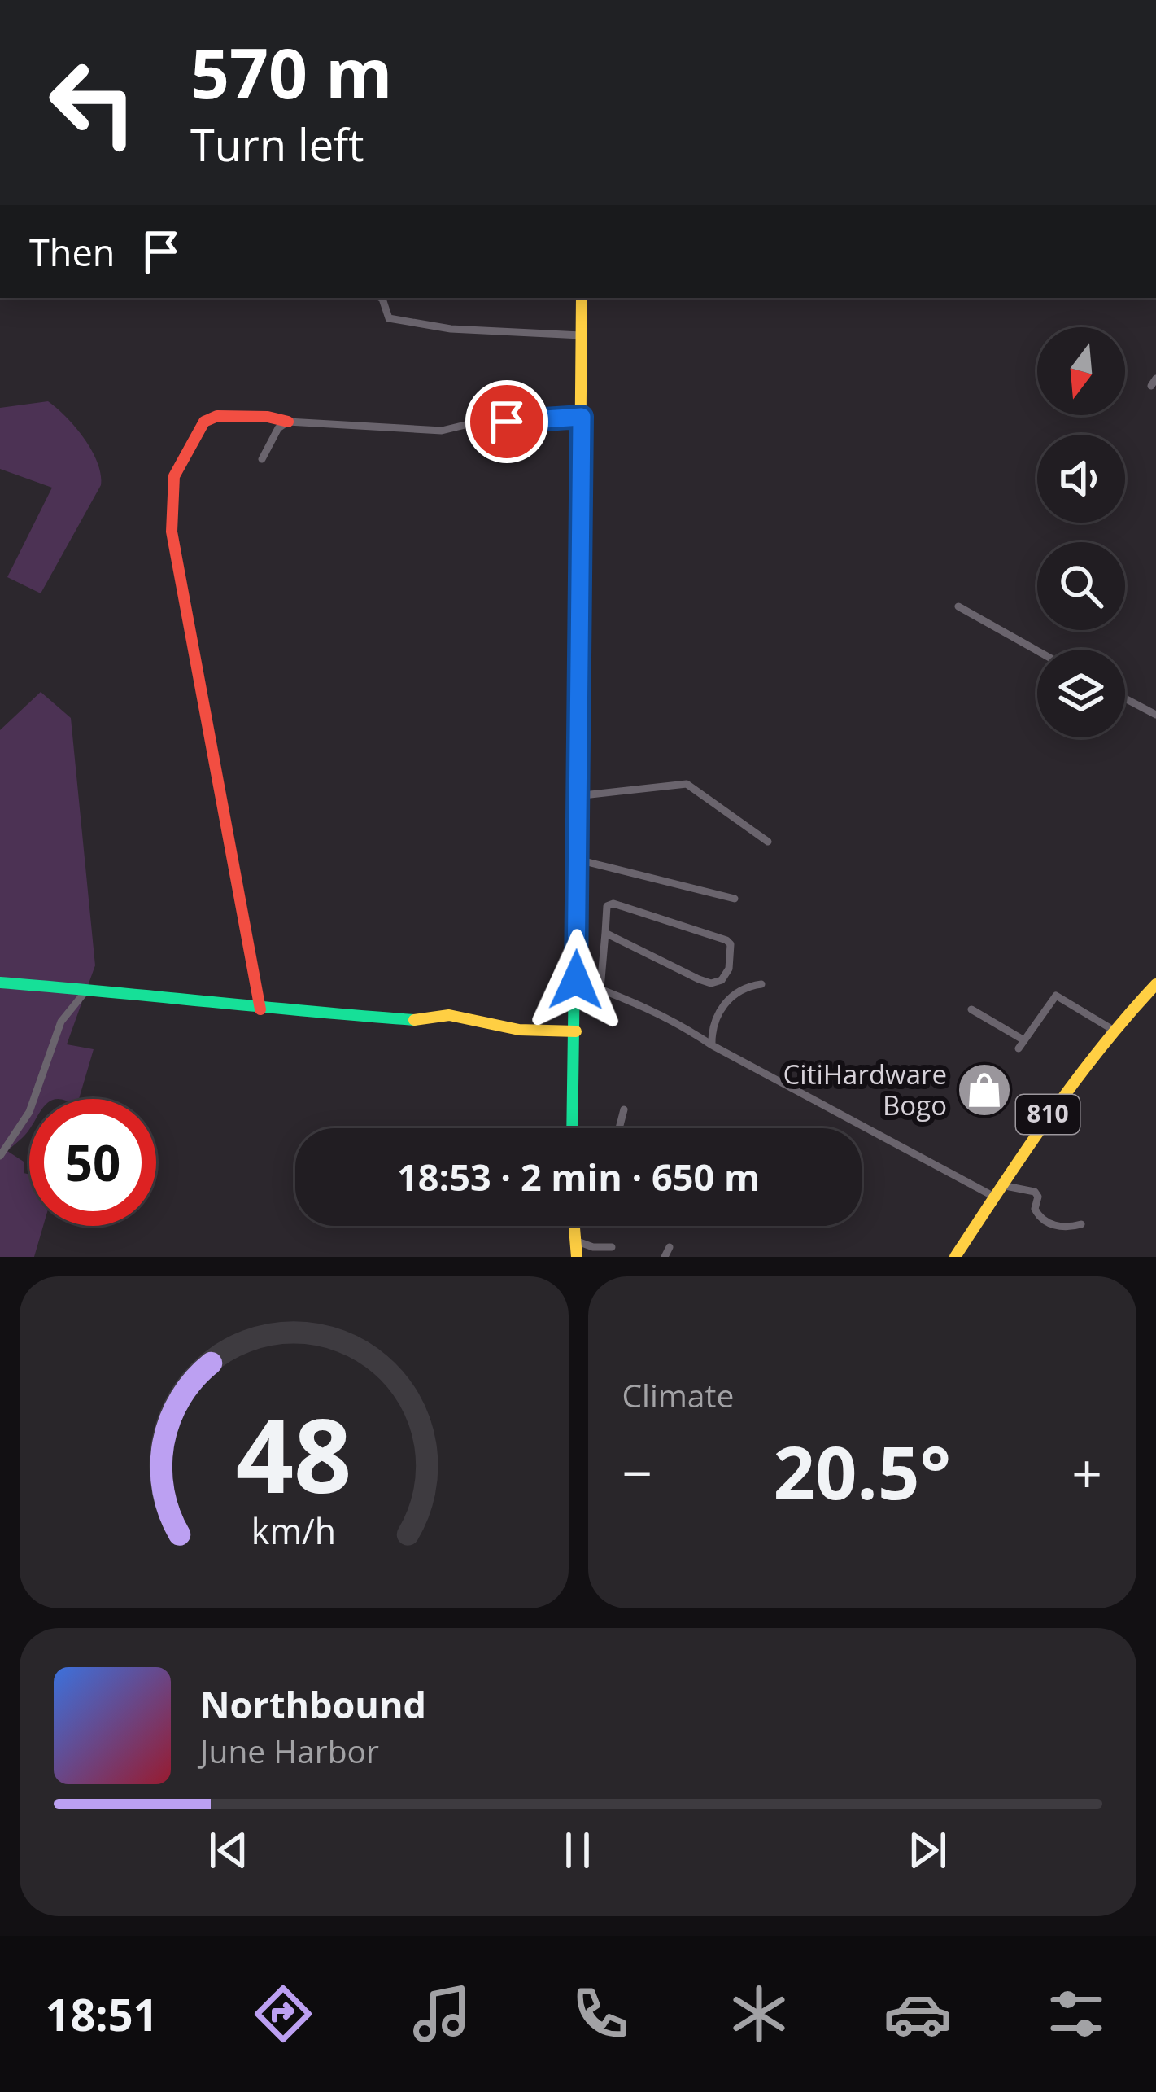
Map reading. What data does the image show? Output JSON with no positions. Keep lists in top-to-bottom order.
{
  "streets": {
    "main road": ["810"]
  },
  "places": {
    "shop": ["CitiHardware Bogo"]
  },
  "north": "bottom",
  "page": {
    "turn": ["570 m", "Turn left"],
    "then": "Then",
    "limit": "50",
    "trip": "18:53 · 2 min · 650 m",
    "tile": "Climate",
    "heat": ["−", "20.5°", "+"],
    "song": ["Northbound", "June Harbor"],
    "tabs": "18:51",
    "gauge": ["48", "km/h"]
  }
}
